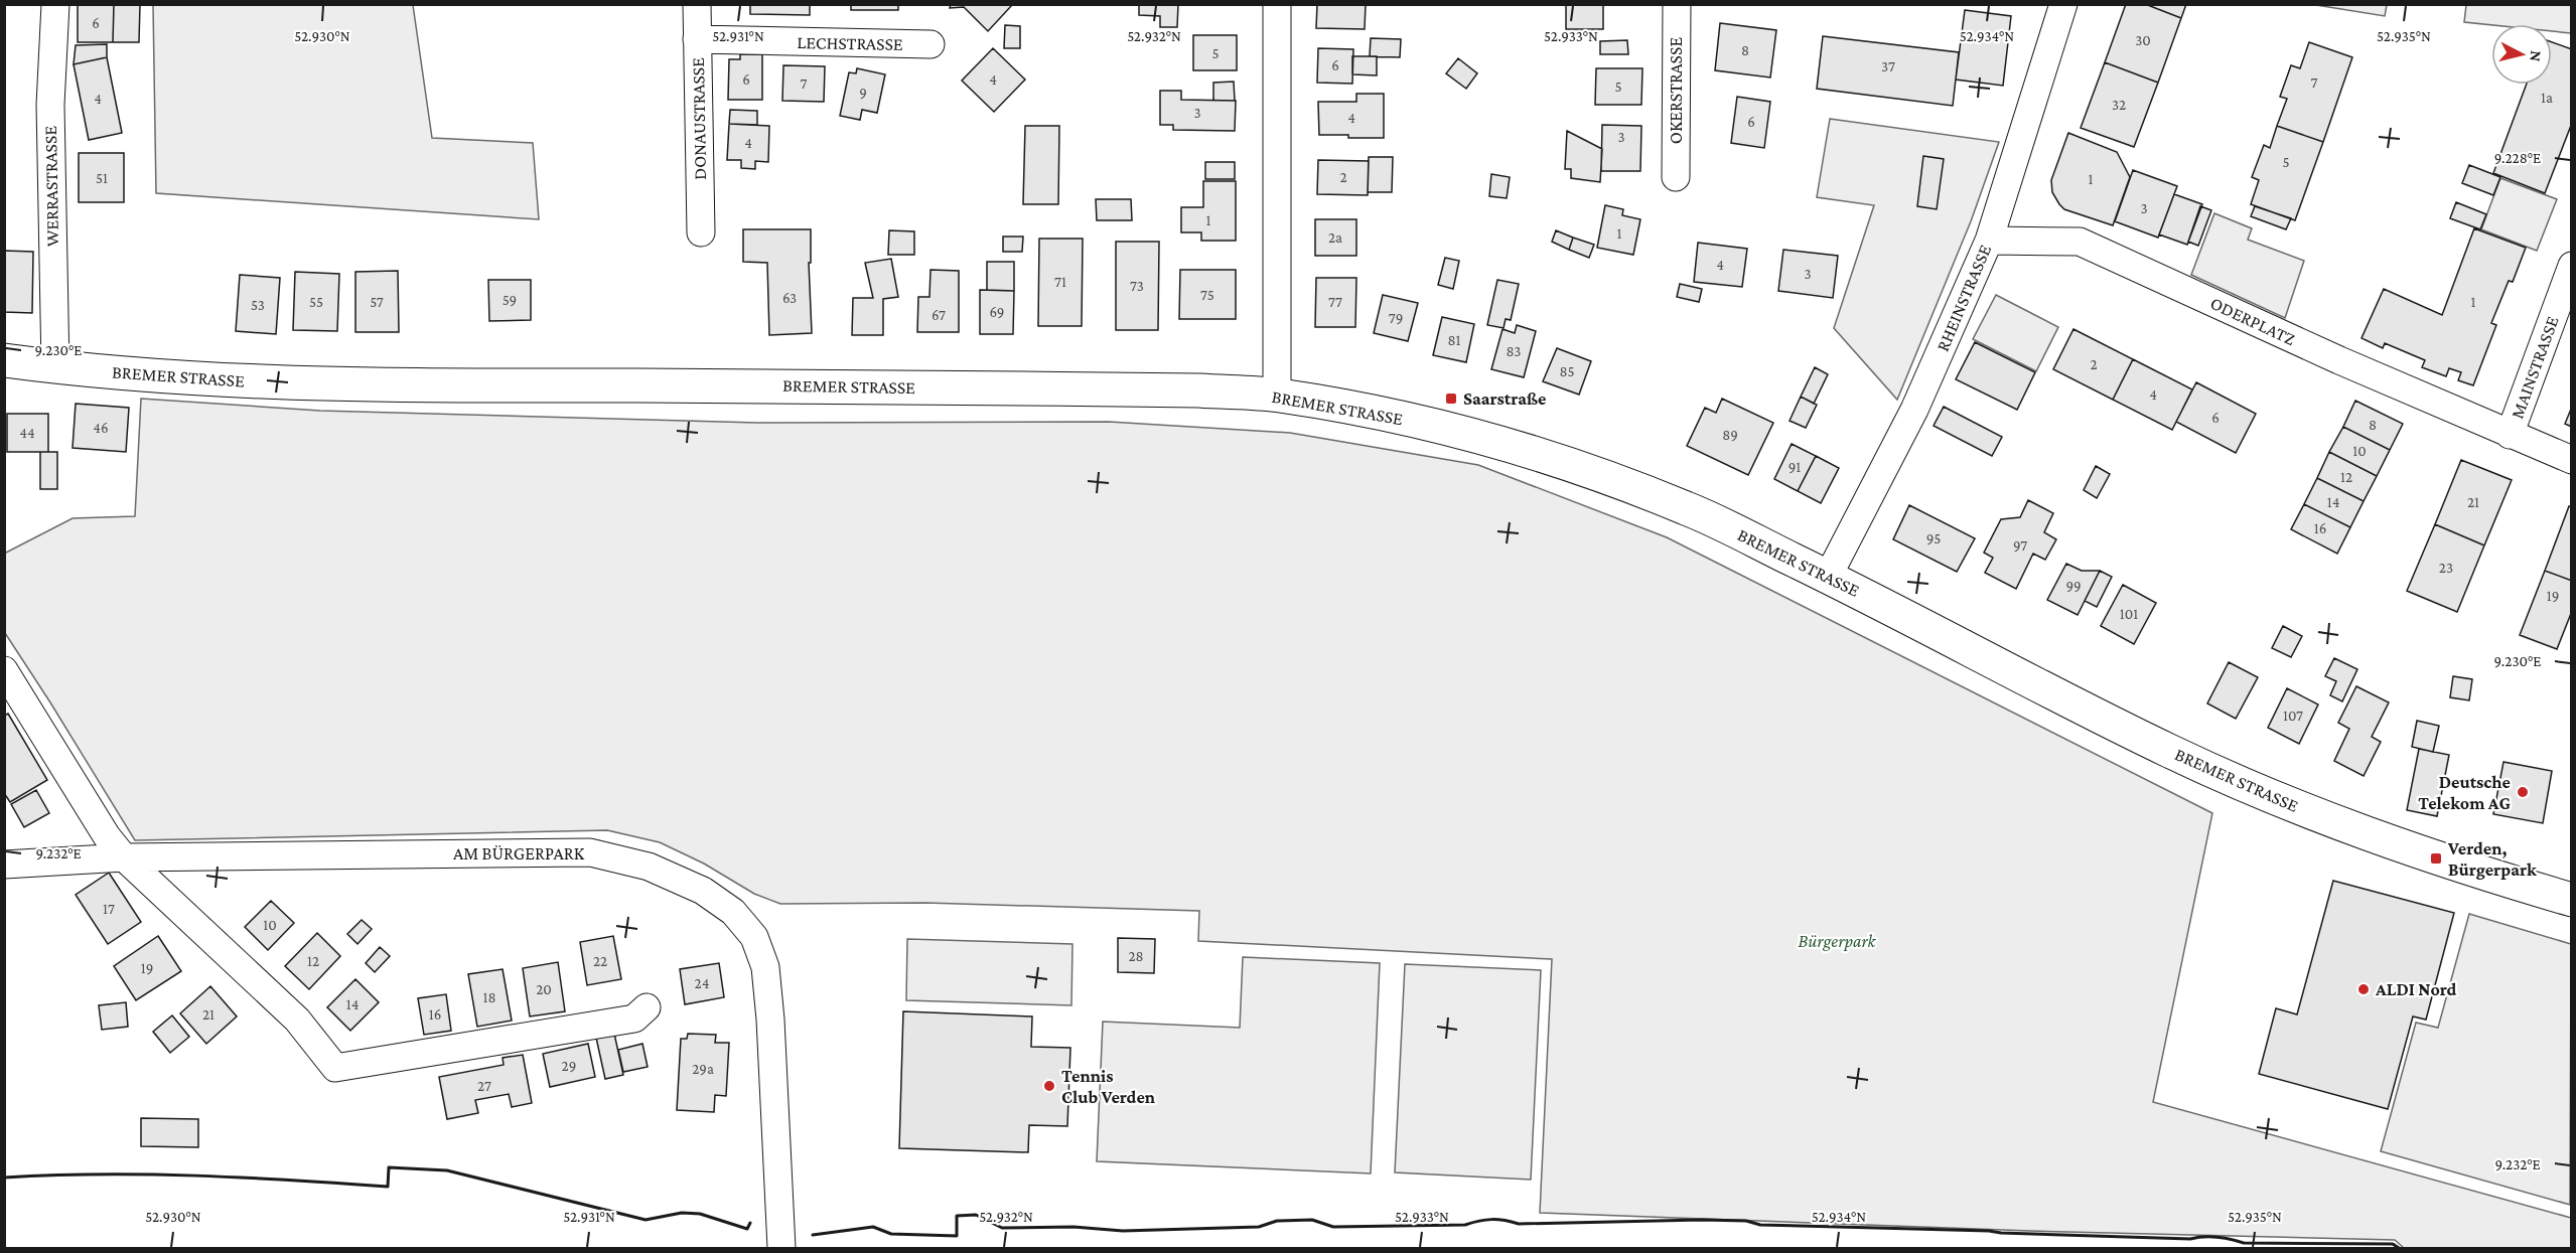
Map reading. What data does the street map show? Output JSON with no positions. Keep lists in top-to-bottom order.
{
  "streets": {
    "main road": ["BREMER STRASSE"],
    "street": [
      "LECHSTRASSE",
      "OKERSTRASSE",
      "DONAUSTRASSE",
      "WERRASTRASSE",
      "RHEINSTRASSE",
      "ODERPLATZ",
      "MAINSTRASSE",
      "AM BÜRGERPARK"
    ]
  },
  "crossings": [
    ["LECHSTRASSE", "DONAUSTRASSE"],
    ["WERRASTRASSE", "BREMER STRASSE"],
    ["RHEINSTRASSE", "ODERPLATZ"],
    ["RHEINSTRASSE", "BREMER STRASSE"],
    ["ODERPLATZ", "MAINSTRASSE"]
  ],
  "parks": ["Bürgerpark"],
  "places": {
    "transit": ["Saarstraße", "Verden, Bürgerpark"],
    "other": ["Deutsche Telekom AG", "ALDI Nord", "Tennis Club Verden"]
  },
  "house_numbers": [
    "6",
    "30",
    "8",
    "5",
    "6",
    "37",
    "6",
    "4",
    "7",
    "7",
    "5",
    "9",
    "1a",
    "4",
    "32",
    "3",
    "4",
    "6",
    "3",
    "4",
    "5",
    "2",
    "51",
    "1",
    "3",
    "1",
    "1",
    "2a",
    "4",
    "3",
    "71",
    "73",
    "75",
    "63",
    "59",
    "55",
    "57",
    "77",
    "1",
    "53",
    "69",
    "67",
    "79",
    "81",
    "83",
    "2",
    "85",
    "4",
    "6",
    "8",
    "46",
    "44",
    "89",
    "10",
    "91",
    "12",
    "14",
    "21",
    "16",
    "95",
    "97",
    "23",
    "99",
    "19",
    "101",
    "107",
    "17",
    "10",
    "28",
    "12",
    "22",
    "19",
    "24",
    "20",
    "18",
    "14",
    "21",
    "16",
    "29",
    "29a",
    "27"
  ],
  "north": "right",
  "coordinates": [
    "52.930°N",
    "52.931°N",
    "52.932°N",
    "52.933°N",
    "52.934°N",
    "52.935°N",
    "9.228°E",
    "9.230°E",
    "9.232°E"
  ]
}
